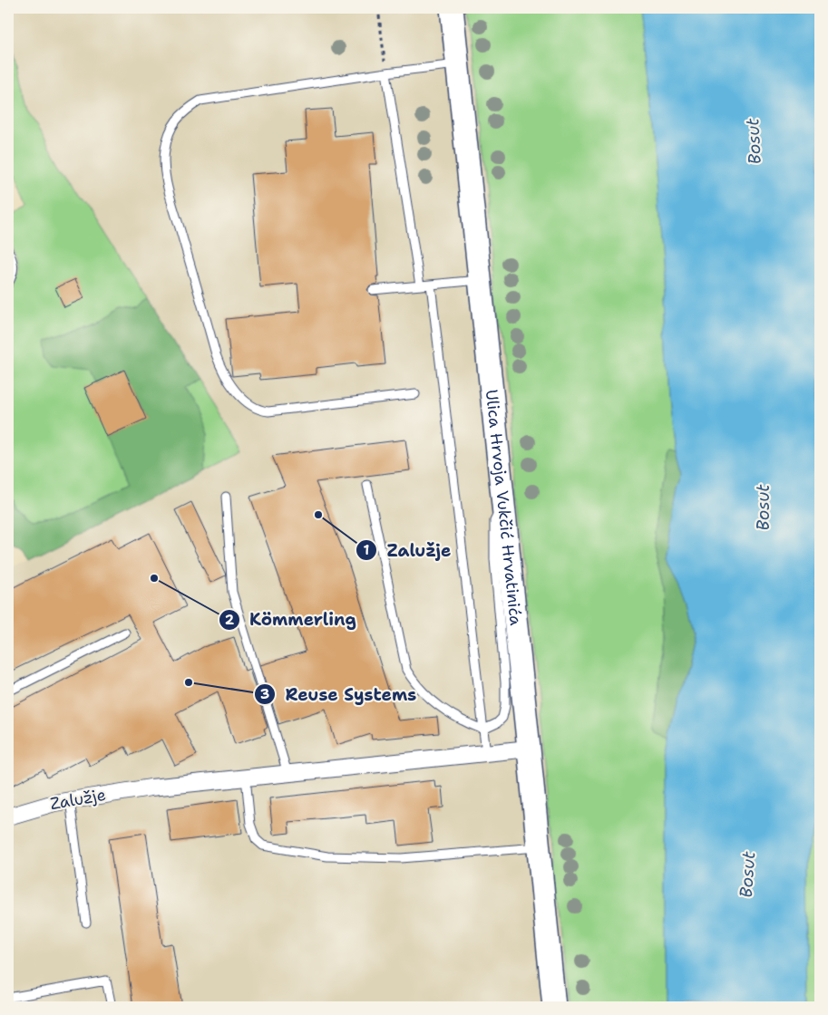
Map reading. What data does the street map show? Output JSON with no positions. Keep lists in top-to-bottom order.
{
  "streets": {
    "main road": ["Ulica Hrvoja Vukčić Hrvatinića"],
    "street": ["Zalužje"]
  },
  "crossings": [
    ["Ulica Hrvoja Vukčić Hrvatinića", "Zalužje"]
  ],
  "water": ["Bosut"],
  "places": ["Zalužje", "Kömmerling", "Reuse Systems"]
}
